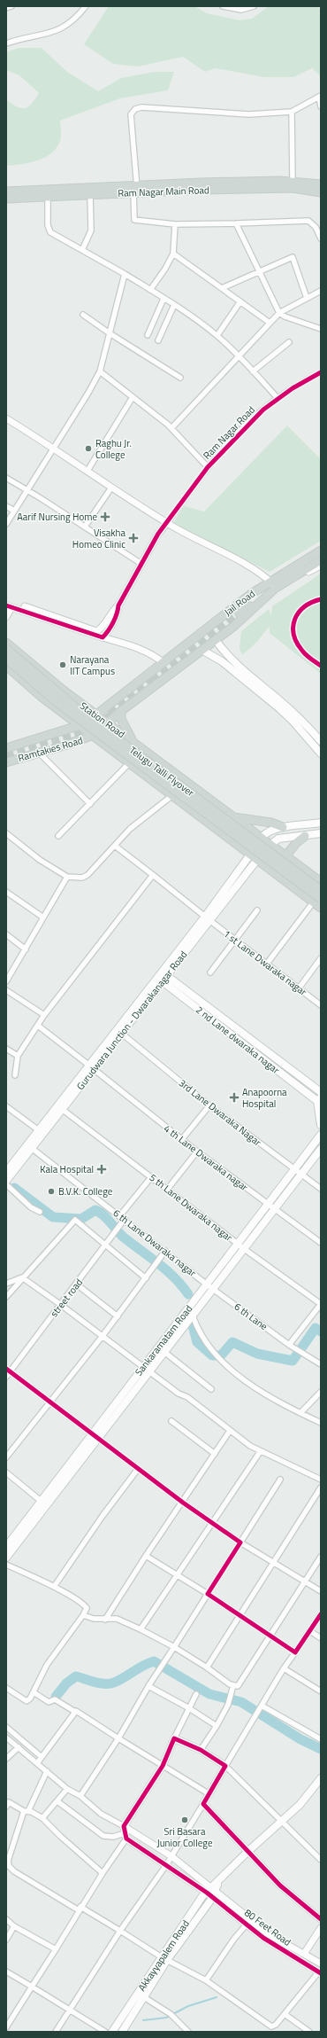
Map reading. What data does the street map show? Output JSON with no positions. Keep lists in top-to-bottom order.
{
  "streets": {
    "main road": [
      "Ram Nagar Main Road",
      "Jail Road",
      "Station Road",
      "Ramtakies Road",
      "Telugu Talli Flyover",
      "Gurudwara Junction - Dwarakanagar Road",
      "2 nd Lane dwaraka nagar",
      "Sankaramatam Road",
      "Akkayyapalem Road"
    ],
    "street": [
      "Ram Nagar Road",
      "1 st Lane Dwaraka nagar",
      "3rd Lane Dwaraka Nagar",
      "4 th Lane Dwaraka nagar",
      "5 th Lane Dwaraka nagar",
      "6 th Lane Dwaraka nagar",
      "street road",
      "6 th Lane",
      "80 Feet Road"
    ]
  },
  "crossings": [
    ["Jail Road", "Station Road"],
    ["Jail Road", "Ramtakies Road"],
    ["1 st Lane Dwaraka nagar", "Gurudwara Junction - Dwarakanagar Road"],
    ["Gurudwara Junction - Dwarakanagar Road", "2 nd Lane dwaraka nagar"],
    ["Gurudwara Junction - Dwarakanagar Road", "3rd Lane Dwaraka Nagar"],
    ["Gurudwara Junction - Dwarakanagar Road", "4 th Lane Dwaraka nagar"],
    ["Gurudwara Junction - Dwarakanagar Road", "5 th Lane Dwaraka nagar"],
    ["Gurudwara Junction - Dwarakanagar Road", "6 th Lane Dwaraka nagar"],
    ["3rd Lane Dwaraka Nagar", "Sankaramatam Road"],
    ["4 th Lane Dwaraka nagar", "Sankaramatam Road"],
    ["5 th Lane Dwaraka nagar", "Sankaramatam Road"],
    ["6 th Lane Dwaraka nagar", "street road"],
    ["6 th Lane Dwaraka nagar", "6 th Lane"],
    ["6 th Lane Dwaraka nagar", "Sankaramatam Road"],
    ["6 th Lane", "Sankaramatam Road"],
    ["80 Feet Road", "Akkayyapalem Road"]
  ],
  "places": {
    "other": [
      "Raghu Jr. College",
      "Narayana IIT Campus",
      "B.V.K. College",
      "Sri Basara Junior College"
    ],
    "health": [
      "Aarif Nursing Home",
      "Visakha Homeo Clinic",
      "Anapoorna Hospital",
      "Kala Hospital"
    ]
  }
}
